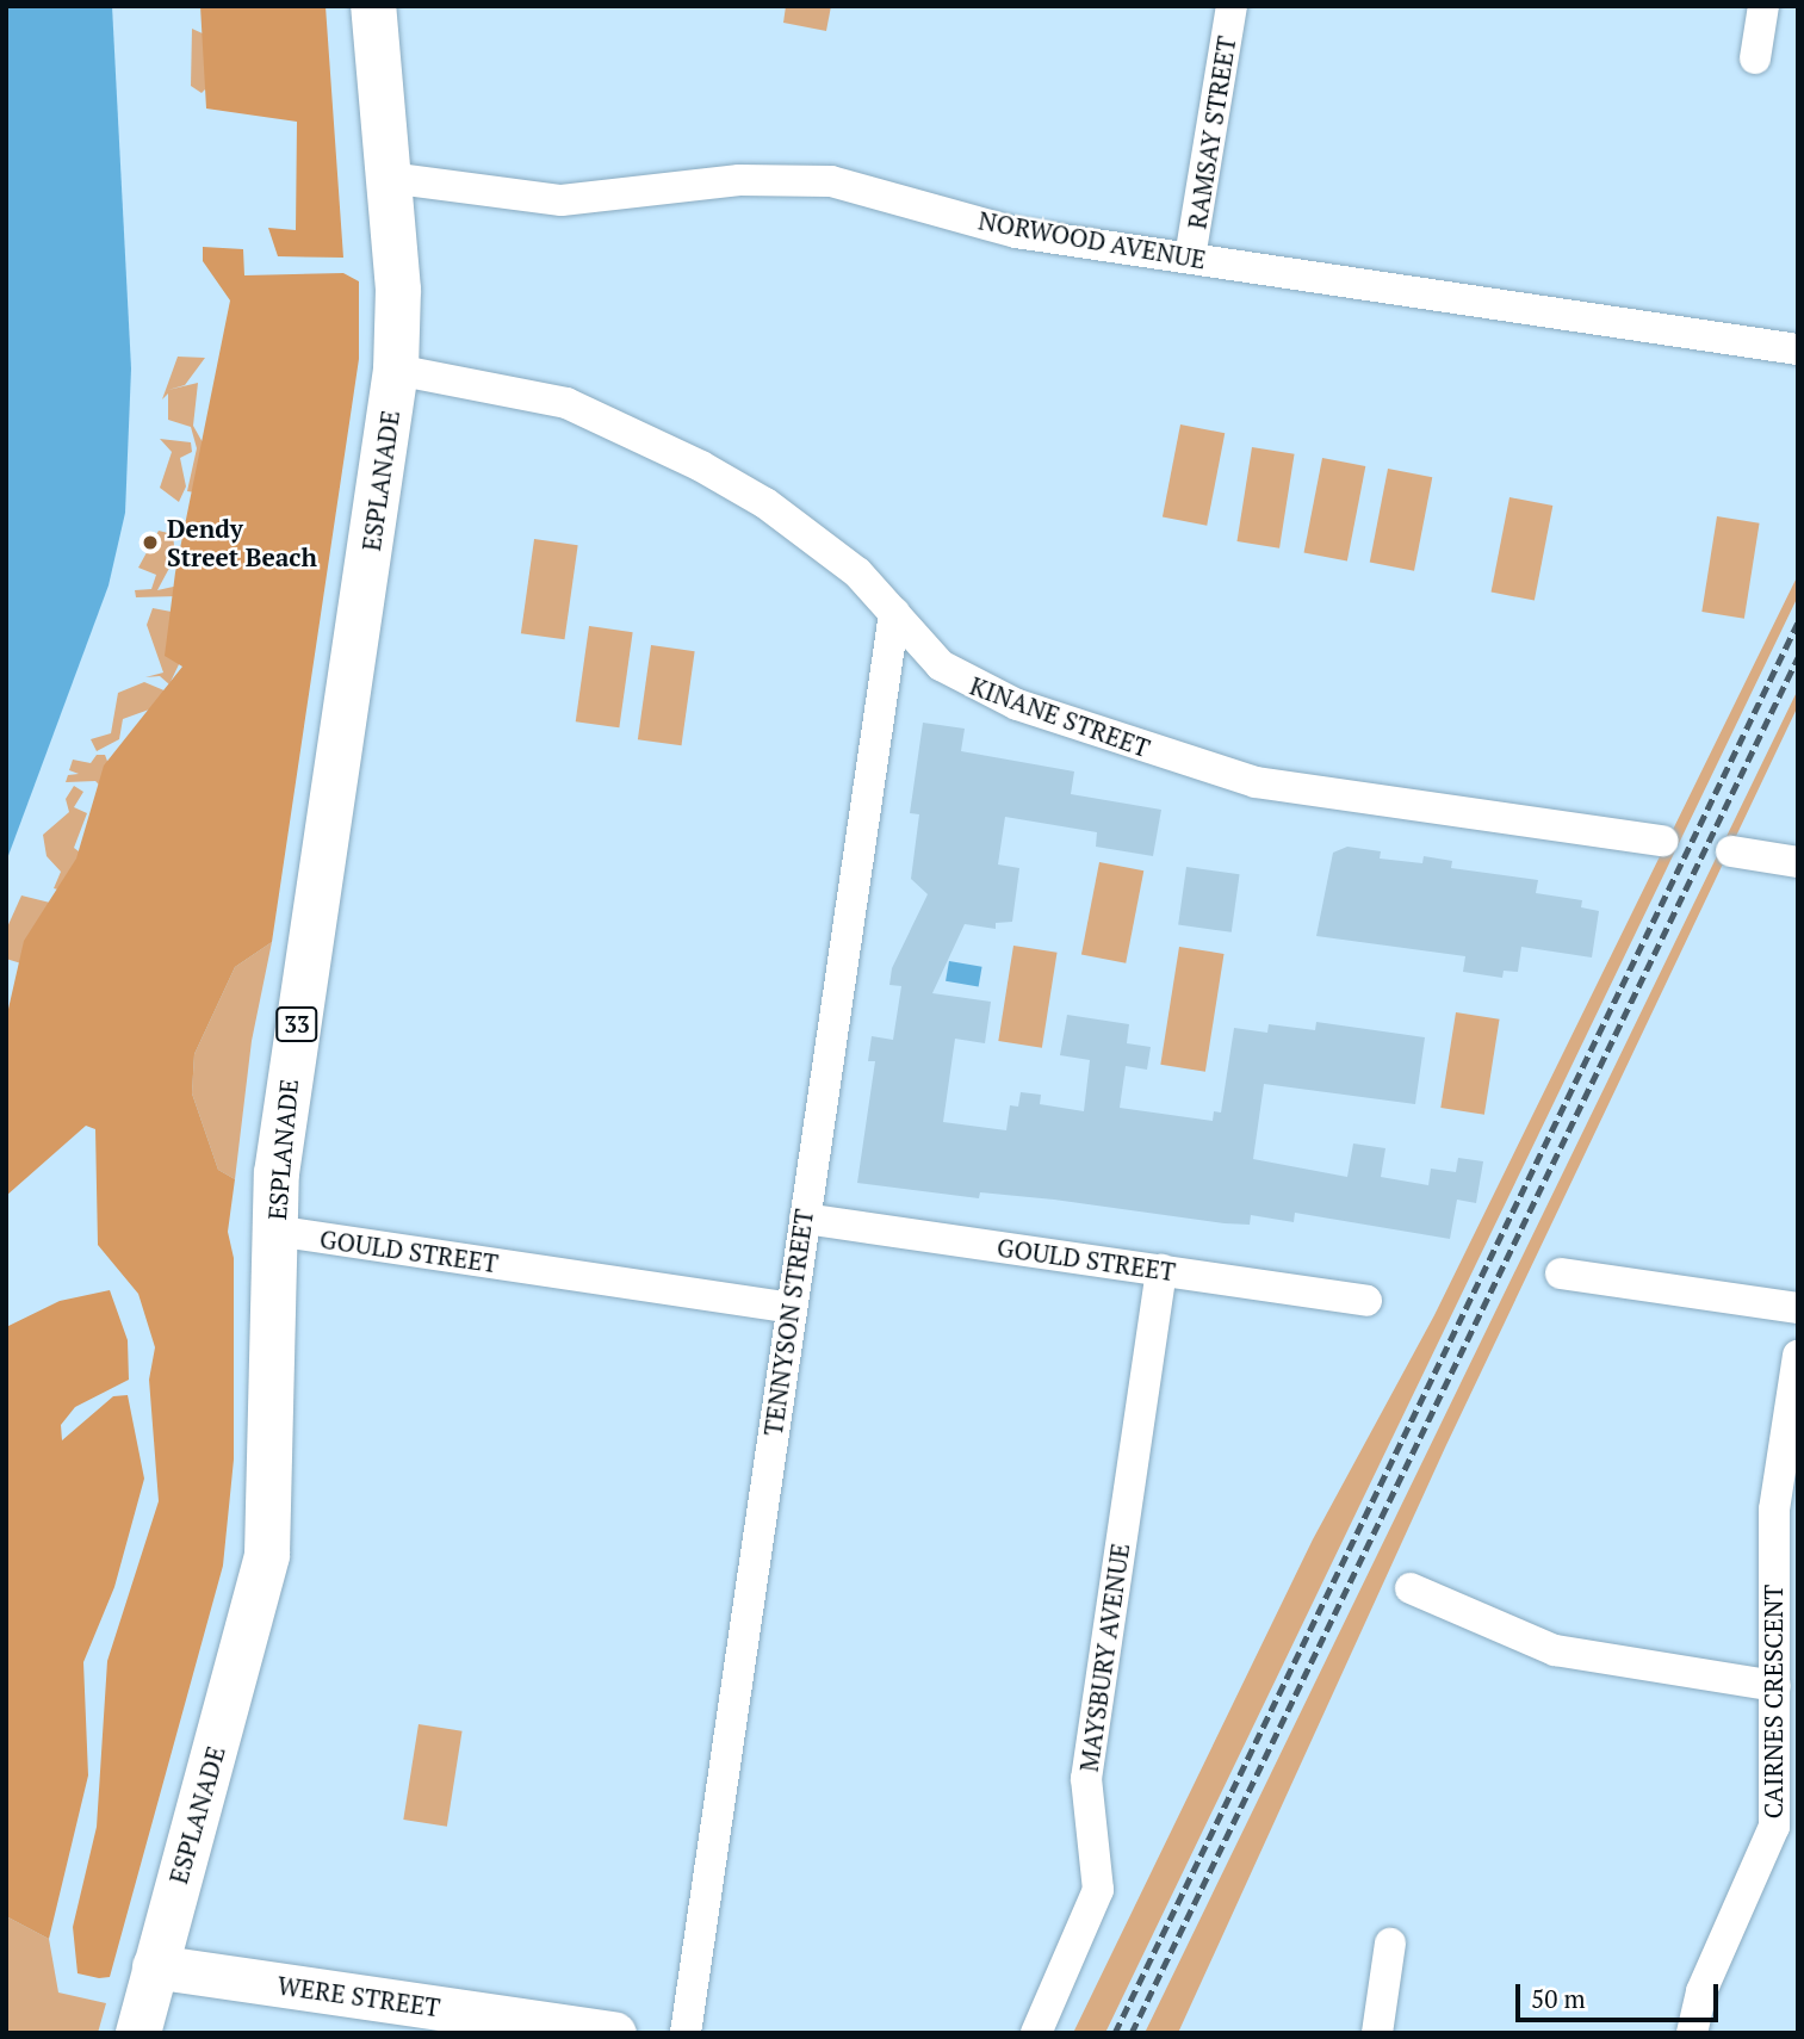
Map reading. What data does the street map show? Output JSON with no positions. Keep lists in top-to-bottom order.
{
  "streets": {
    "main road": ["ESPLANADE", "33"],
    "street": [
      "RAMSAY STREET",
      "NORWOOD AVENUE",
      "KINANE STREET",
      "GOULD STREET",
      "TENNYSON STREET",
      "MAYSBURY AVENUE",
      "CAIRNES CRESCENT",
      "WERE STREET"
    ]
  },
  "crossings": [
    ["RAMSAY STREET", "NORWOOD AVENUE"],
    ["NORWOOD AVENUE", "ESPLANADE"],
    ["ESPLANADE", "KINANE STREET"],
    ["ESPLANADE", "GOULD STREET"],
    ["ESPLANADE", "WERE STREET"],
    ["KINANE STREET", "TENNYSON STREET"],
    ["GOULD STREET", "TENNYSON STREET"],
    ["GOULD STREET", "MAYSBURY AVENUE"]
  ],
  "places": ["Dendy Street Beach"],
  "scale_bar": "50 m"
}
